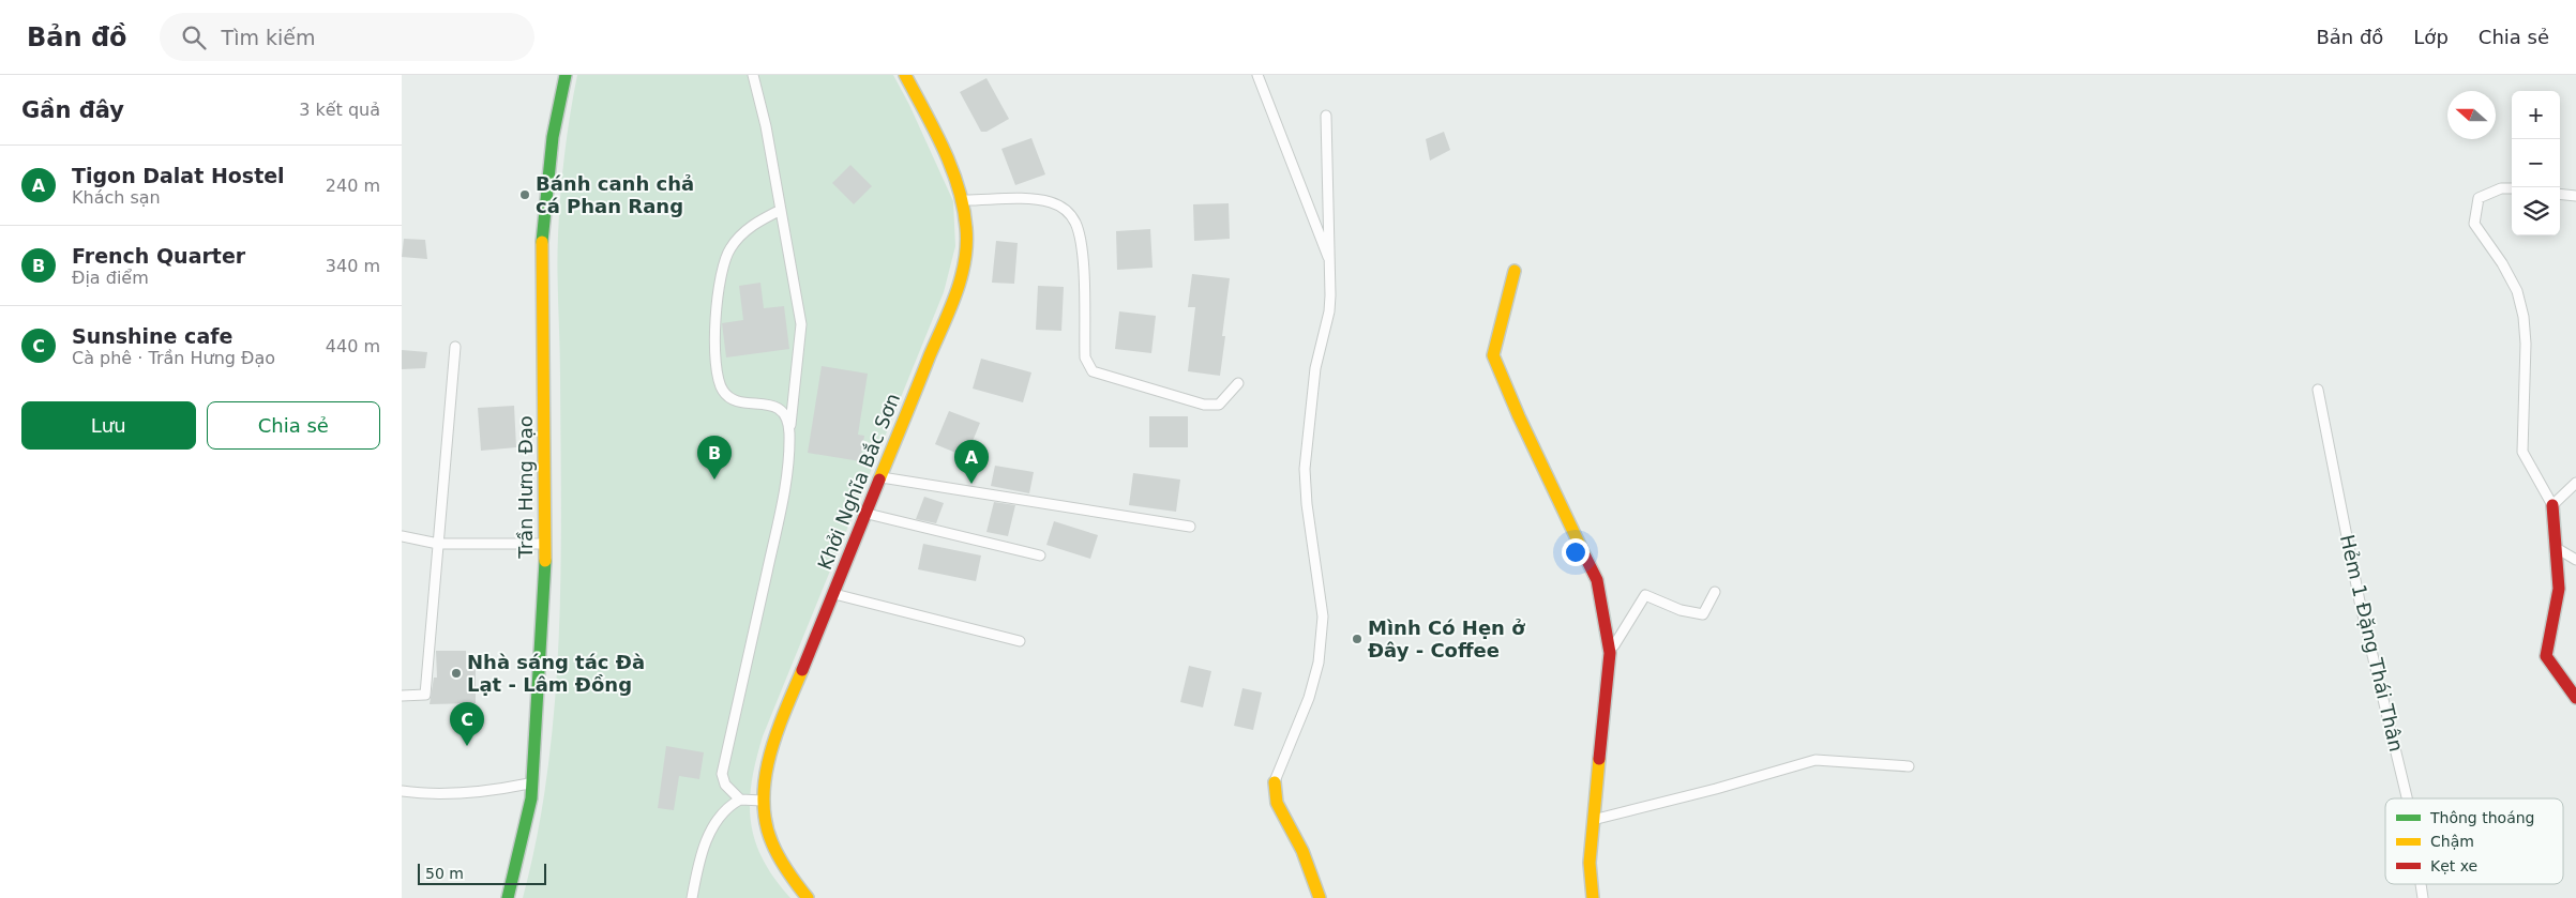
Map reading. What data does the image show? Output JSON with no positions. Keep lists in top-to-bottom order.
{
  "streets": {
    "street": ["Khởi Nghĩa Bắc Sơn", "Trần Hưng Đạo"],
    "lane": ["Hẻm 1 Đặng Thái Thân"]
  },
  "places": ["Bánh canh chả cá Phan Rang", "Mình Có Hẹn ở Đây - Coffee", "Nhà sáng tác Đà Lạt - Lâm Đồng"],
  "legend": ["Thông thoáng", "Chậm", "Kẹt xe"],
  "scale_bar": "50 m",
  "north": "left",
  "page": {
    "header": "Bản đồ",
    "search": "Tìm kiếm",
    "nav": ["Bản đồ", "Lớp", "Chia sẻ"],
    "heading": ["Gần đây", "3 kết quả"],
    "map_buttons": ["+", "−"],
    "list": [
      {
        "mark": "A",
        "name": "Tigon Dalat Hostel",
        "note": "Khách sạn",
        "value": "240 m"
      },
      {
        "mark": "B",
        "name": "French Quarter",
        "note": "Địa điểm",
        "value": "340 m"
      },
      {
        "mark": "C",
        "name": "Sunshine cafe",
        "note": "Cà phê · Trần Hưng Đạo",
        "value": "440 m"
      }
    ],
    "buttons": ["Lưu", "Chia sẻ"],
    "pins": ["B", "A", "C"],
    "scale": "50 m"
  }
}
